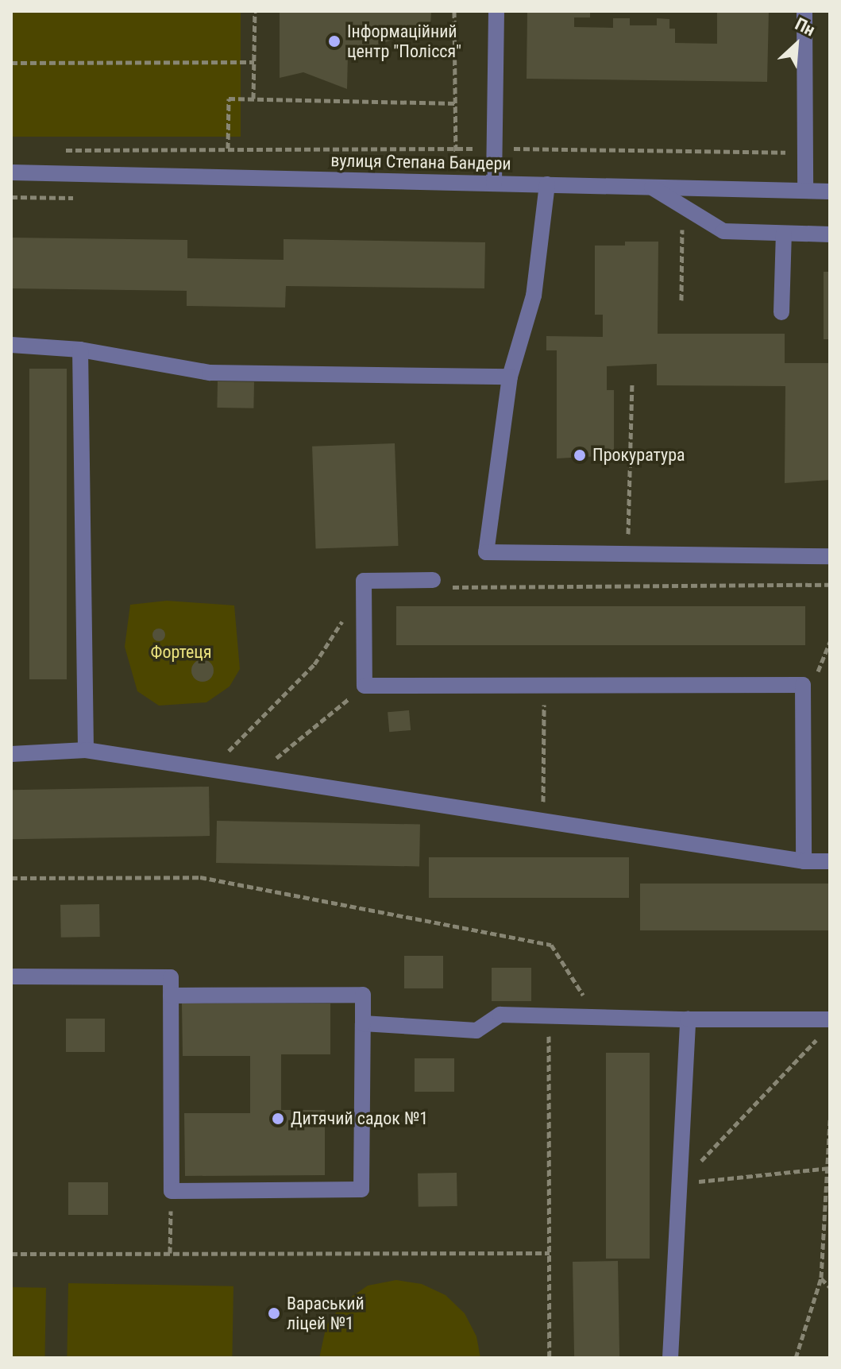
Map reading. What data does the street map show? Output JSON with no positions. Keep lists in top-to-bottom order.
{
  "streets": {
    "street": ["вулиця Степана Бандери"]
  },
  "parks": ["Фортеця"],
  "places": [
    "Інформаційний центр \"Полісся\"",
    "Прокуратура",
    "Дитячий садок №1",
    "Вараський ліцей №1"
  ],
  "north": "top right"
}
